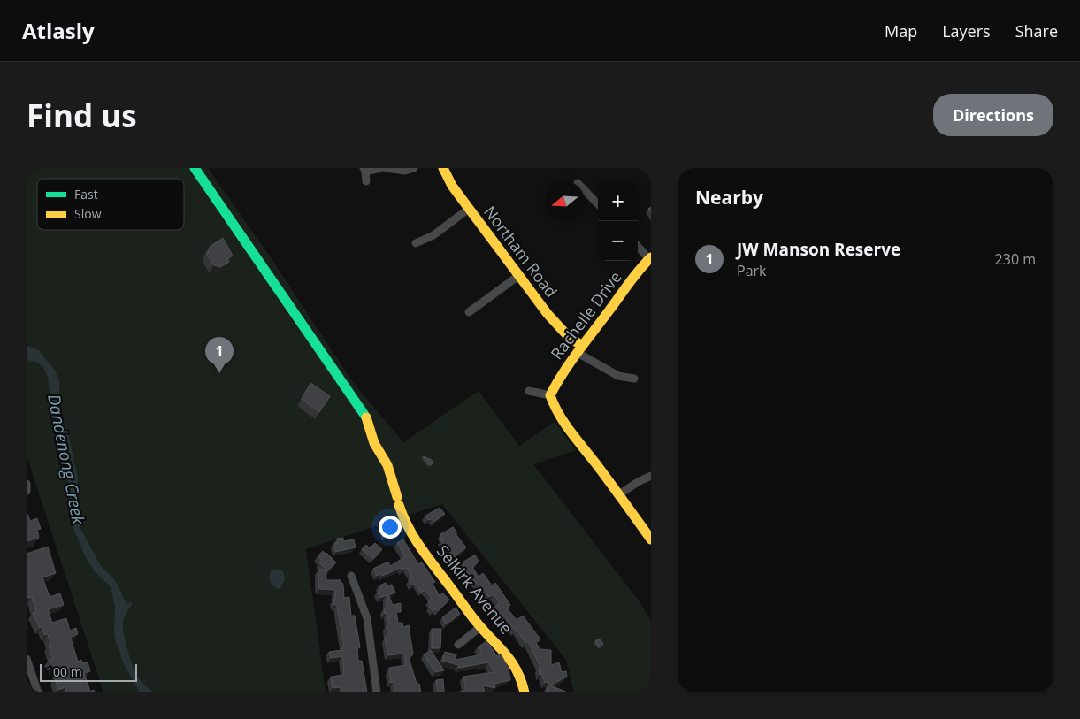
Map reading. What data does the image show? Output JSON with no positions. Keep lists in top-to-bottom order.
{
  "streets": {
    "street": ["Northam Road", "Rachelle Drive", "Selkirk Avenue"]
  },
  "crossings": [
    ["Northam Road", "Rachelle Drive"]
  ],
  "water": ["Dandenong Creek"],
  "legend": ["Fast", "Slow"],
  "scale_bar": "100 m",
  "north": "left",
  "page": {
    "header": "Atlasly",
    "nav": ["Map", "Layers", "Share"],
    "buttons": "Directions",
    "title": "Find us",
    "heading": "Nearby",
    "map_buttons": ["+", "−"],
    "list": [
      {
        "mark": "1",
        "name": "JW Manson Reserve",
        "note": "Park",
        "value": "230 m"
      }
    ],
    "pins": "1",
    "scale": "100 m"
  }
}
